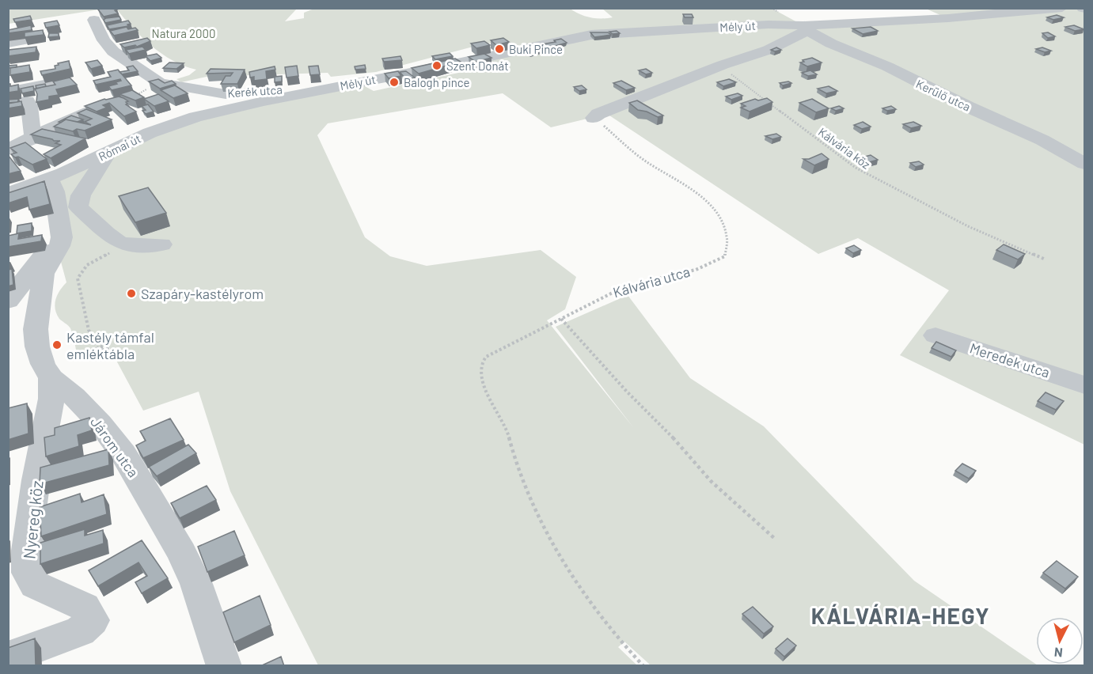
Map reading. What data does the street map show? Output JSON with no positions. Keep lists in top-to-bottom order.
{
  "streets": {
    "street": [
      "Mély út",
      "Kerék utca",
      "Kerülő utca",
      "Római út",
      "Meredek utca",
      "Járom utca",
      "Nyereg köz"
    ],
    "path": ["Kálvária köz", "Kálvária utca"]
  },
  "crossings": [
    ["Mély út", "Kerék utca"],
    ["Mély út", "Kerülő utca"],
    ["Mély út", "Római út"],
    ["Kerék utca", "Római út"],
    ["Járom utca", "Nyereg köz"]
  ],
  "districts": ["KÁLVÁRIA-HEGY"],
  "parks": ["Natura 2000"],
  "places": [
    "Buki Pince",
    "Szent Donát",
    "Balogh pince",
    "Szapáry-kastélyrom",
    "Kastély támfal emléktábla"
  ],
  "north": "bottom"
}
